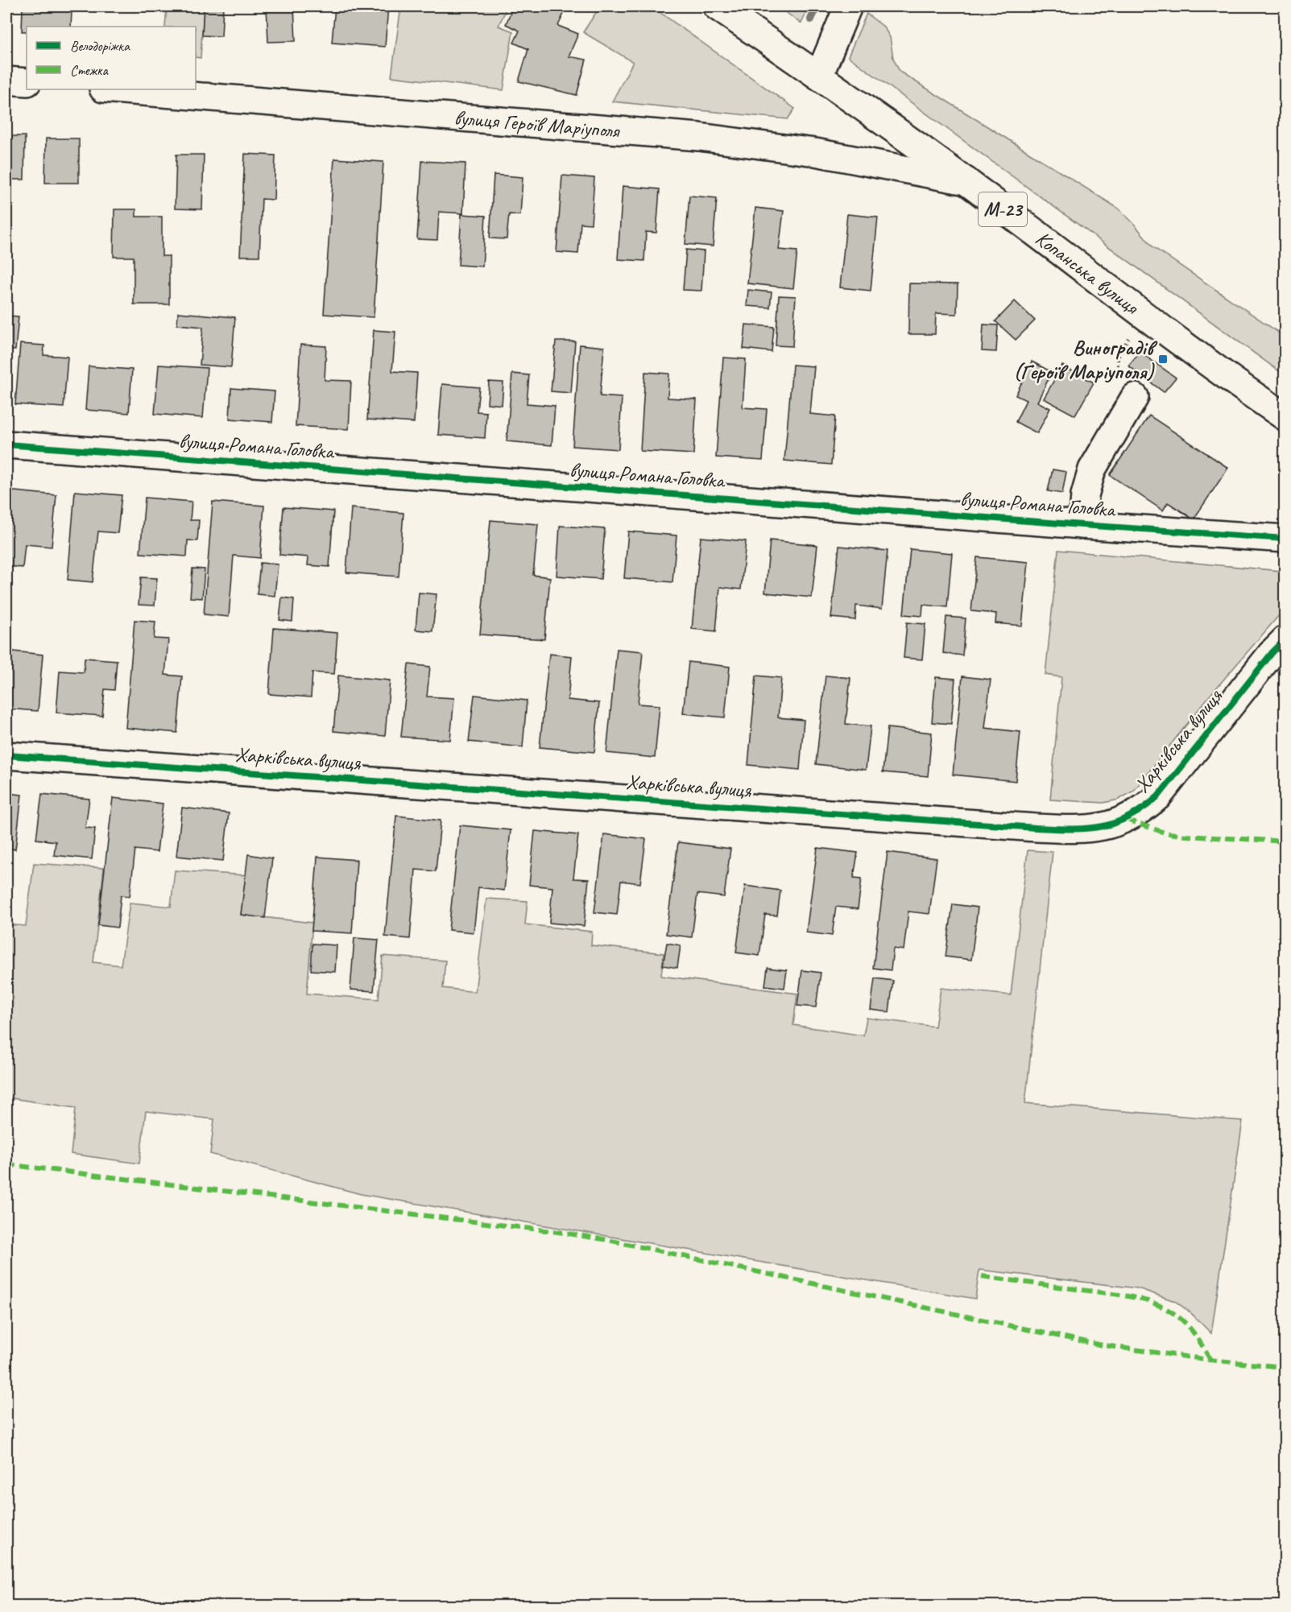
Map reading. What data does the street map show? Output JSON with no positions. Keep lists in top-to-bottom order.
{
  "streets": {
    "main road": [
      "вулиця Героїв Маріуполя",
      "М-23",
      "Копанська вулиця",
      "вулиця Романа Головка",
      "Харківська вулиця"
    ]
  },
  "crossings": [
    ["вулиця Героїв Маріуполя", "Копанська вулиця"]
  ],
  "places": {
    "transit": ["Виноградів (Героїв Маріуполя)"]
  },
  "legend": ["Велодоріжка", "Стежка"]
}
